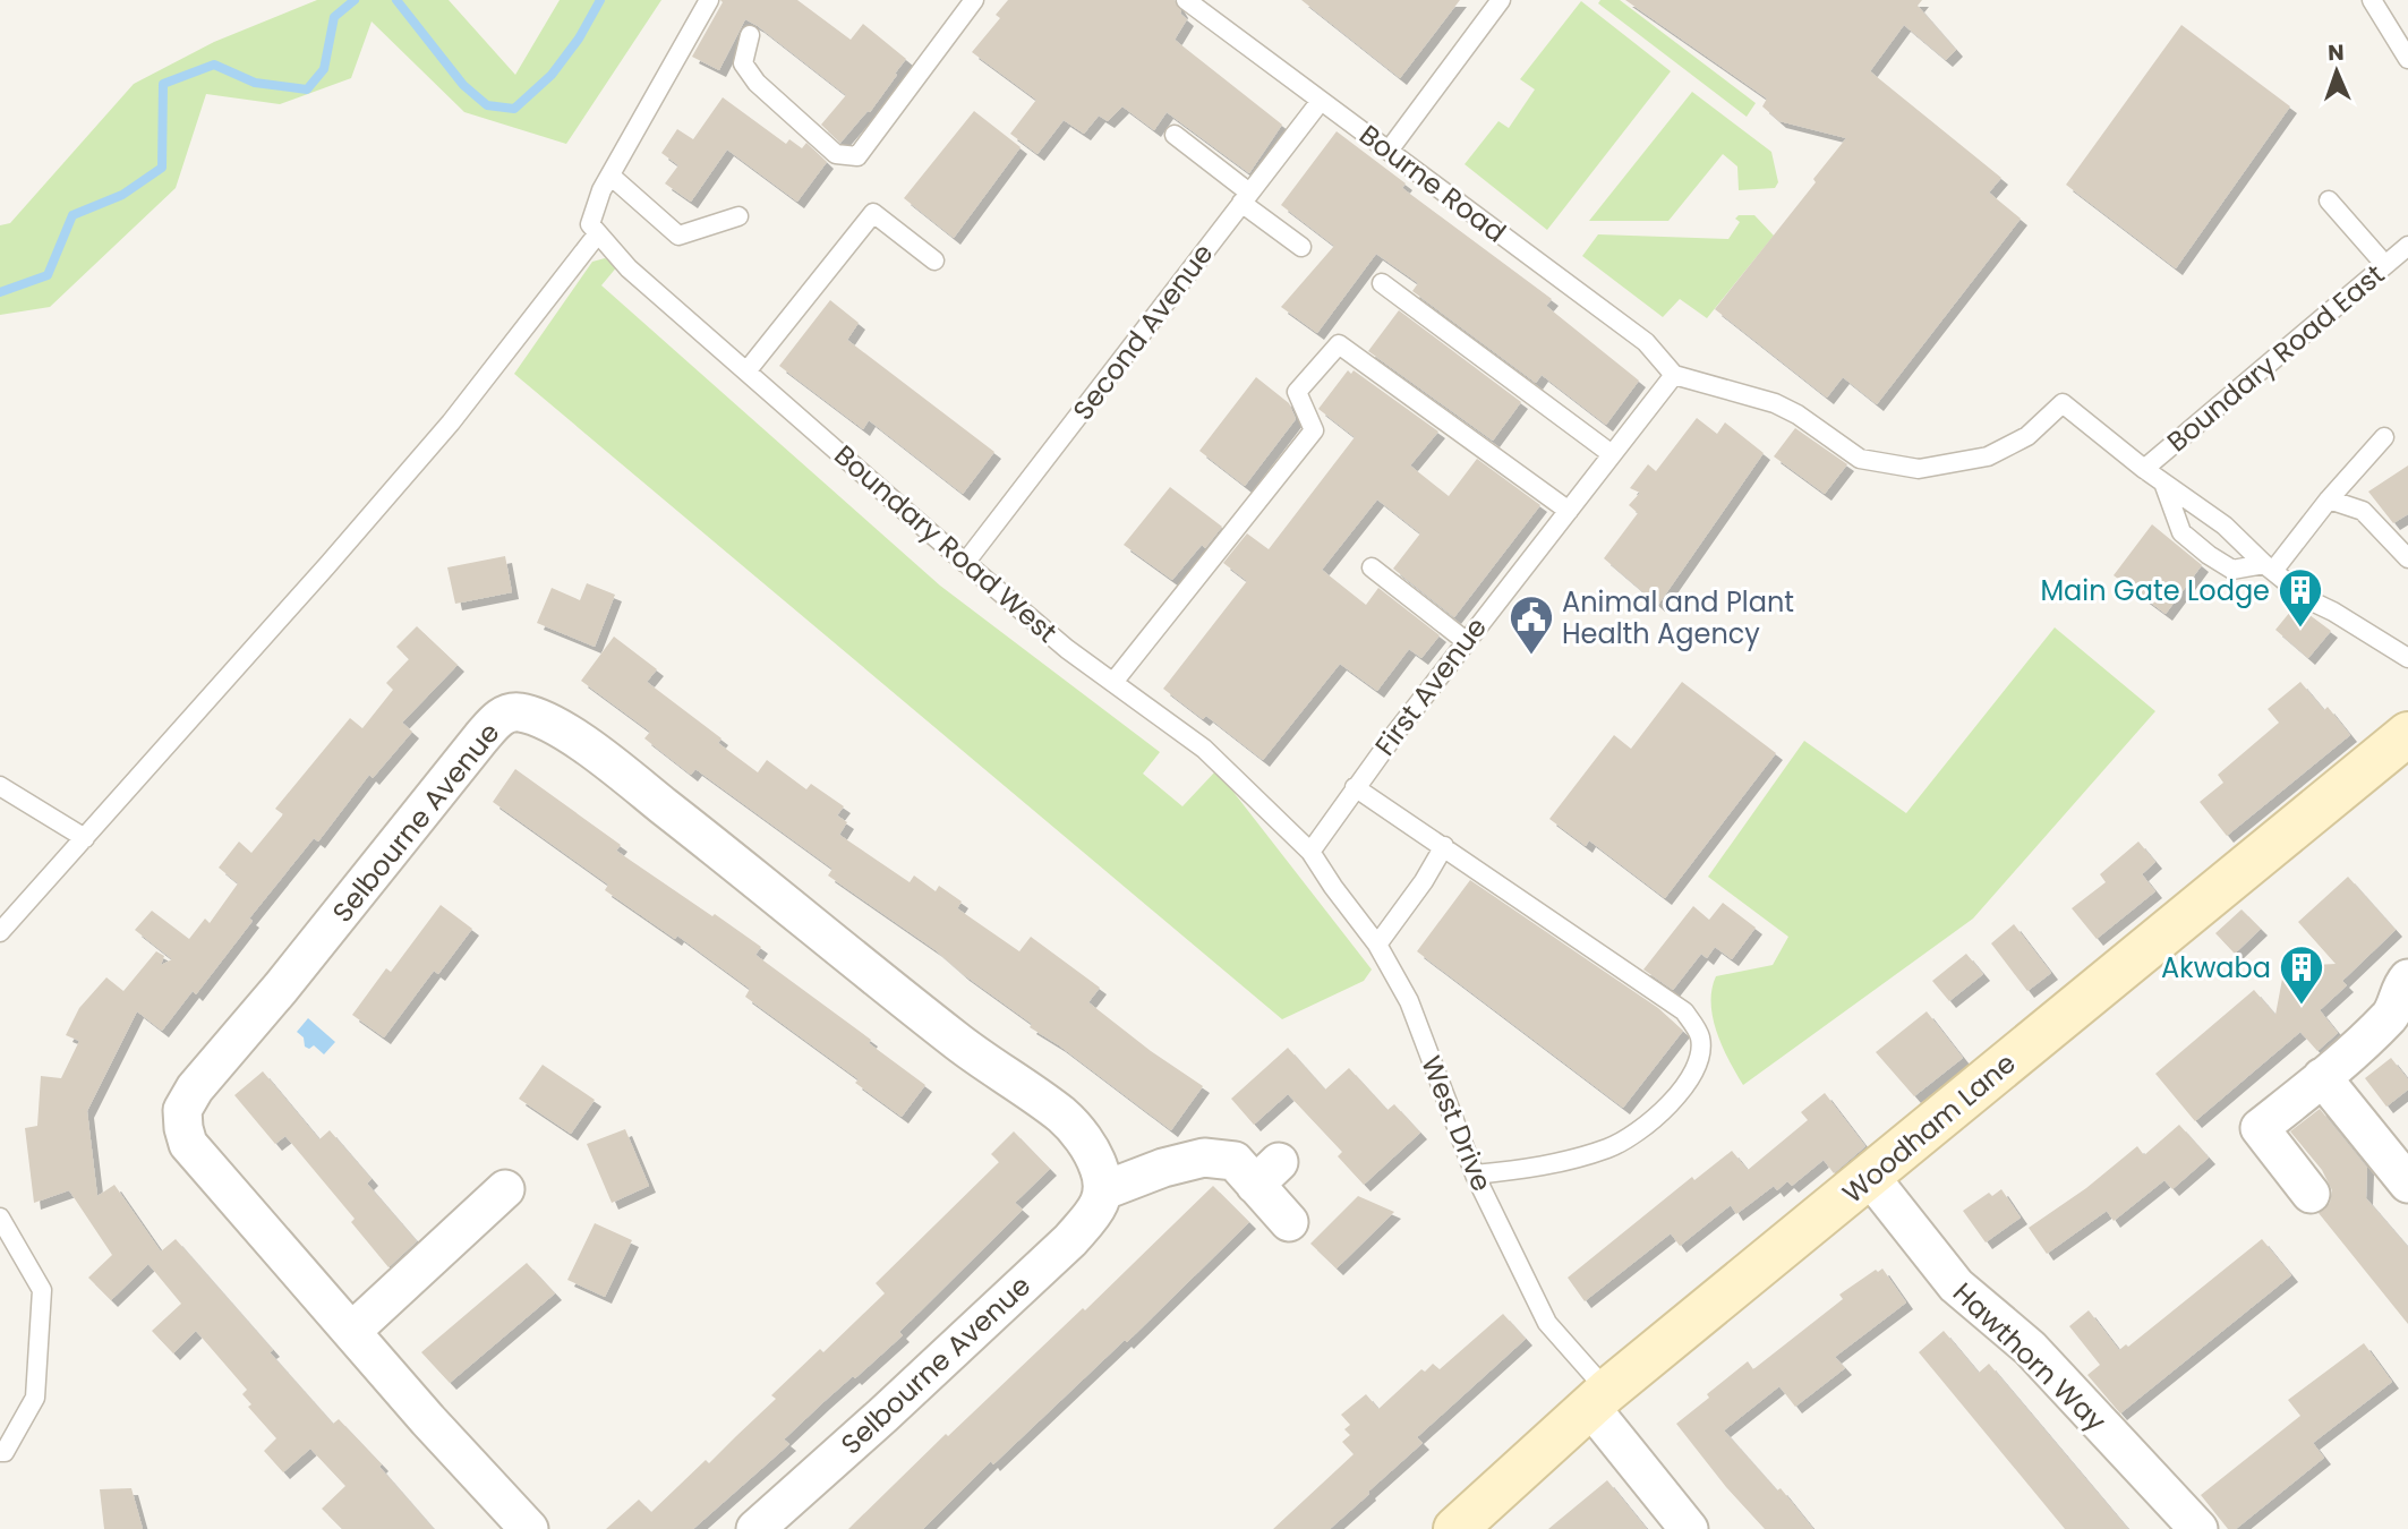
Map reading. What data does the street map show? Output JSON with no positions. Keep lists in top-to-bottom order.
{
  "streets": {
    "main road": ["Woodham Lane"],
    "street": ["Selbourne Avenue", "Hawthorn Way"],
    "lane": [
      "Bourne Road",
      "Second Avenue",
      "Boundary Road East",
      "Boundary Road West",
      "First Avenue",
      "West Drive"
    ]
  },
  "crossings": [
    ["Bourne Road", "Second Avenue"],
    ["Bourne Road", "First Avenue"],
    ["Second Avenue", "Boundary Road West"],
    ["Boundary Road West", "First Avenue"],
    ["Boundary Road West", "West Drive"],
    ["First Avenue", "West Drive"],
    ["West Drive", "Woodham Lane"],
    ["Woodham Lane", "Hawthorn Way"]
  ],
  "places": {
    "building": ["Main Gate Lodge", "Akwaba"],
    "public building": ["Animal and Plant Health Agency"]
  },
  "north": "top"
}
